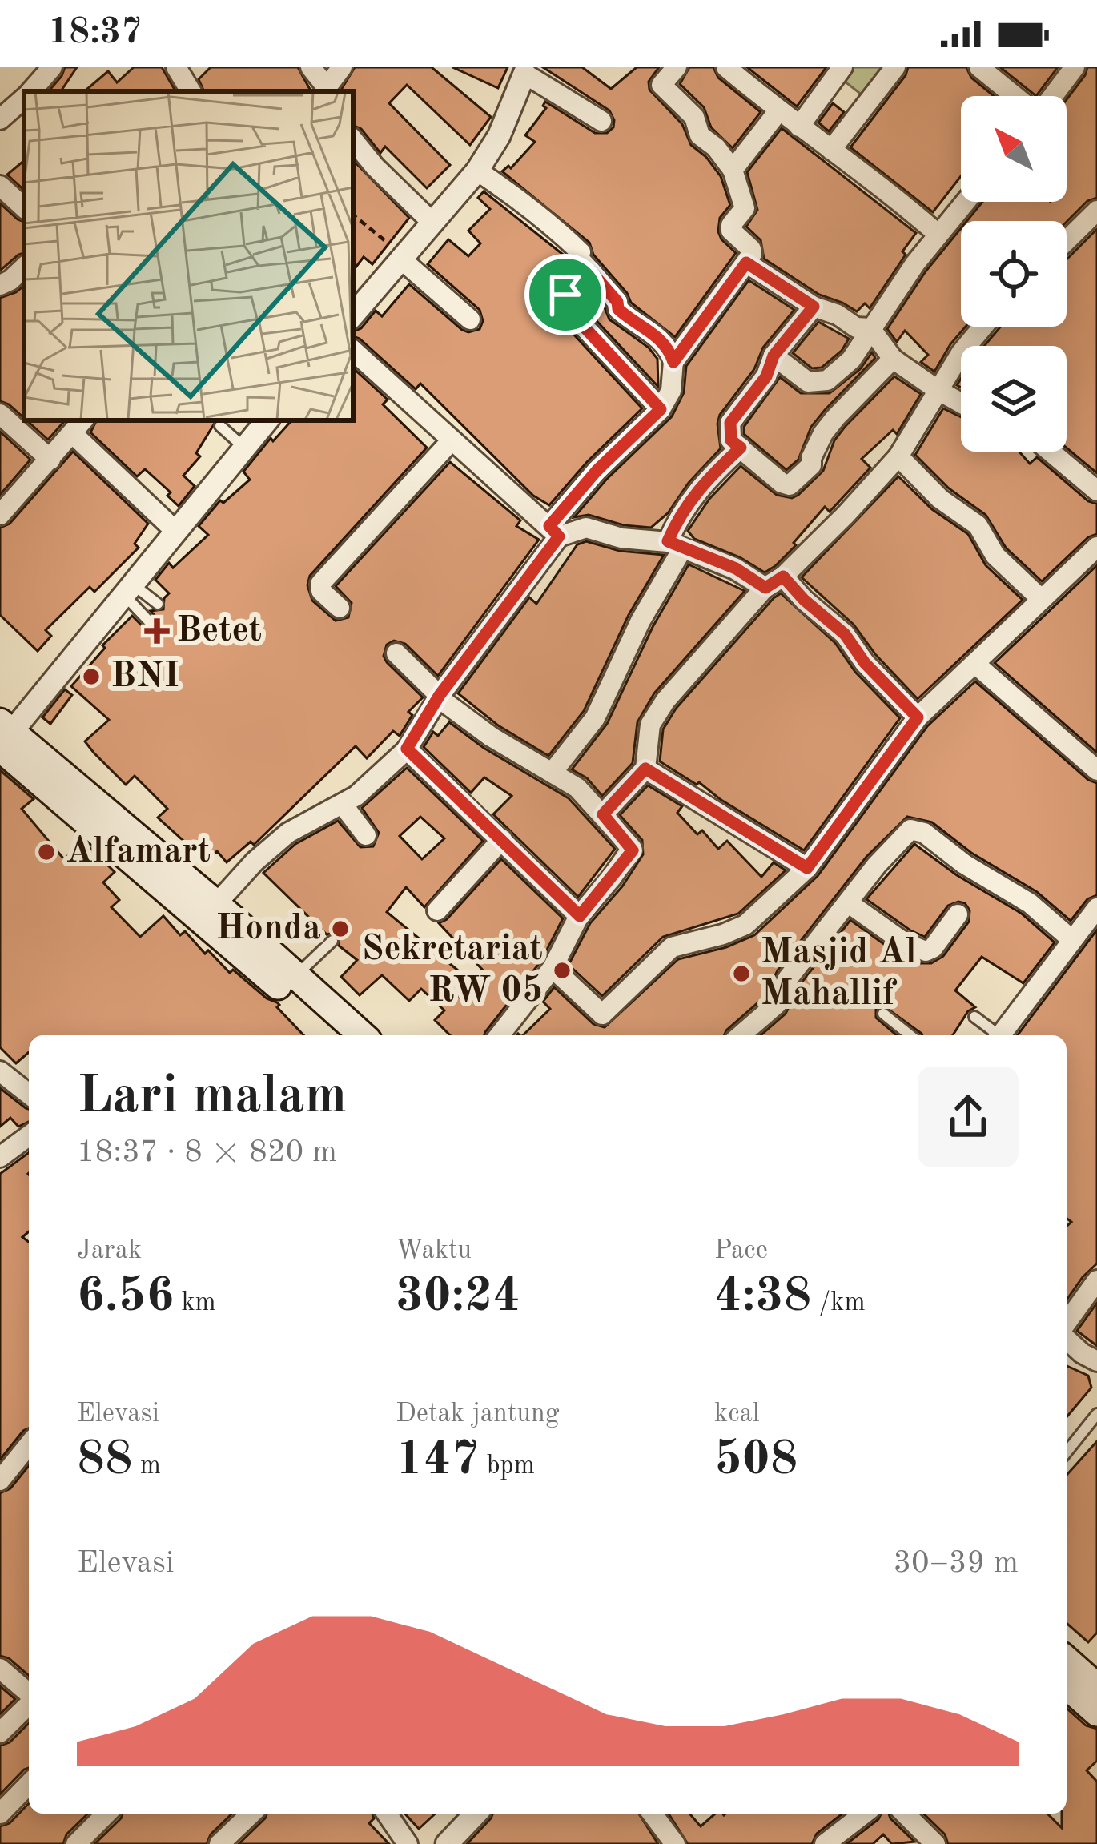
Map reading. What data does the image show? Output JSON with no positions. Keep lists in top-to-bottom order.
{
  "places": {
    "health": ["Betet"],
    "other": [
      "BNI",
      "Alfamart",
      "Honda",
      "Sekretariat RW 05",
      "Masjid Al Mahallif"
    ]
  },
  "north": "top left",
  "page": {
    "status": "18:37",
    "heading": ["Lari malam", "18:37 · 8 × 820 m"],
    "stats": [
      ["Jarak", "6.56 km"],
      ["Waktu", "30:24"],
      ["Pace", "4:38 /km"],
      ["Elevasi", "88 m"],
      ["Detak jantung", "147 bpm"],
      ["kcal", "508"]
    ],
    "chart": ["Elevasi", "30–39 m"]
  }
}
